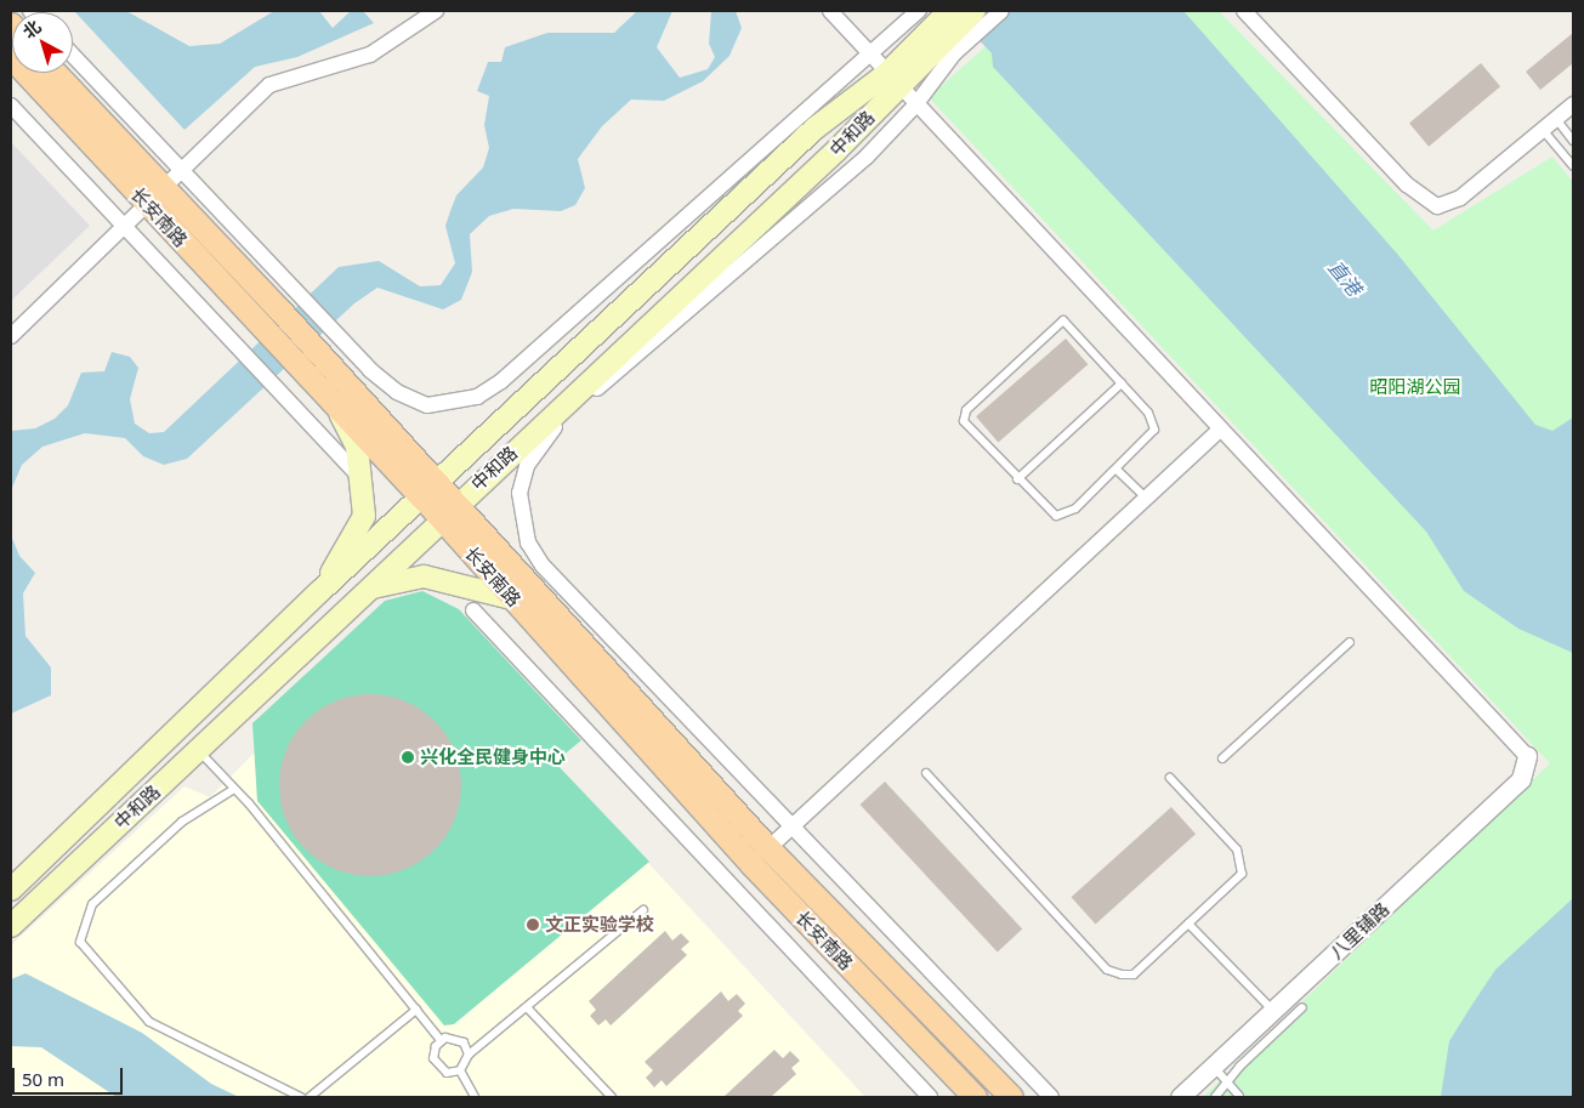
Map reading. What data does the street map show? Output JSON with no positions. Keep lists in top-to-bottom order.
{
  "streets": {
    "main road": ["中和路", "长安南路"],
    "street": ["八里铺路"]
  },
  "crossings": [
    ["中和路", "长安南路"]
  ],
  "water": ["直港"],
  "parks": ["昭阳湖公园"],
  "places": ["兴化全民健身中心", "文正实验学校"],
  "scale_bar": "50 m",
  "north": "top left"
}
